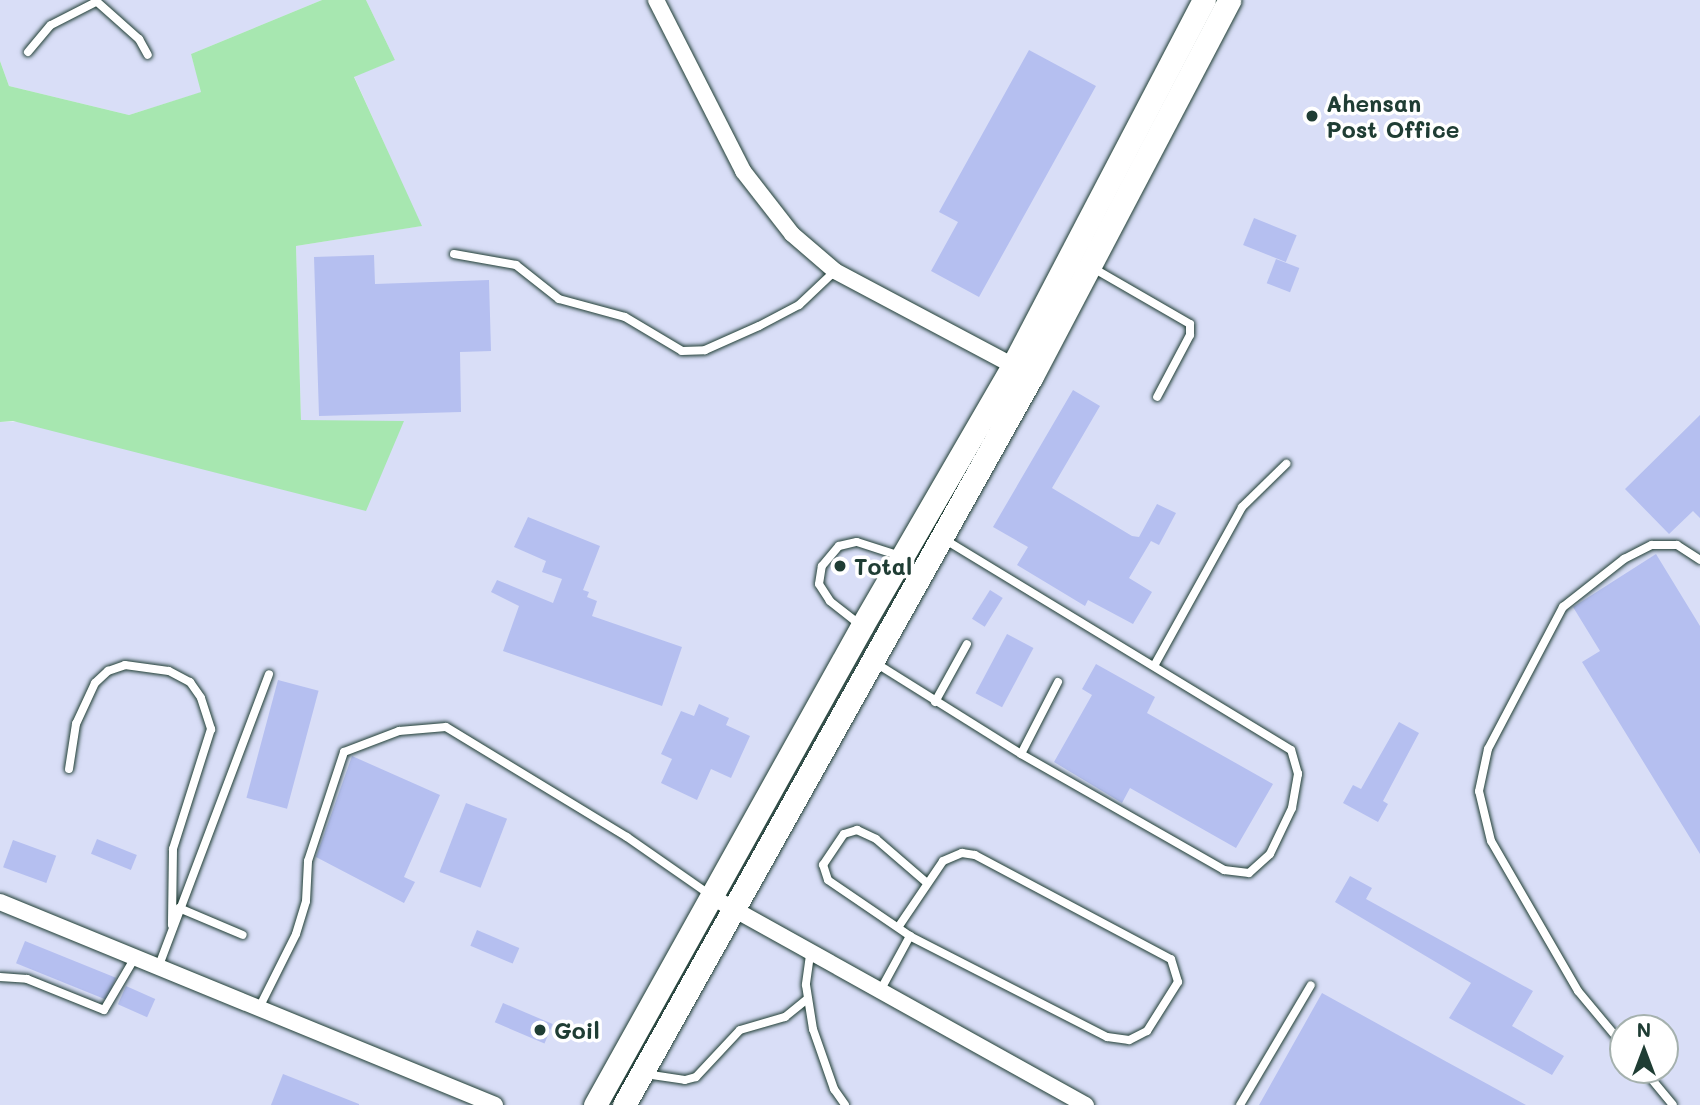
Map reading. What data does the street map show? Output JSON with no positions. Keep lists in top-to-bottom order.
{
  "places": ["Ahensan Post Office", "Total", "Goil"],
  "north": "top"
}
